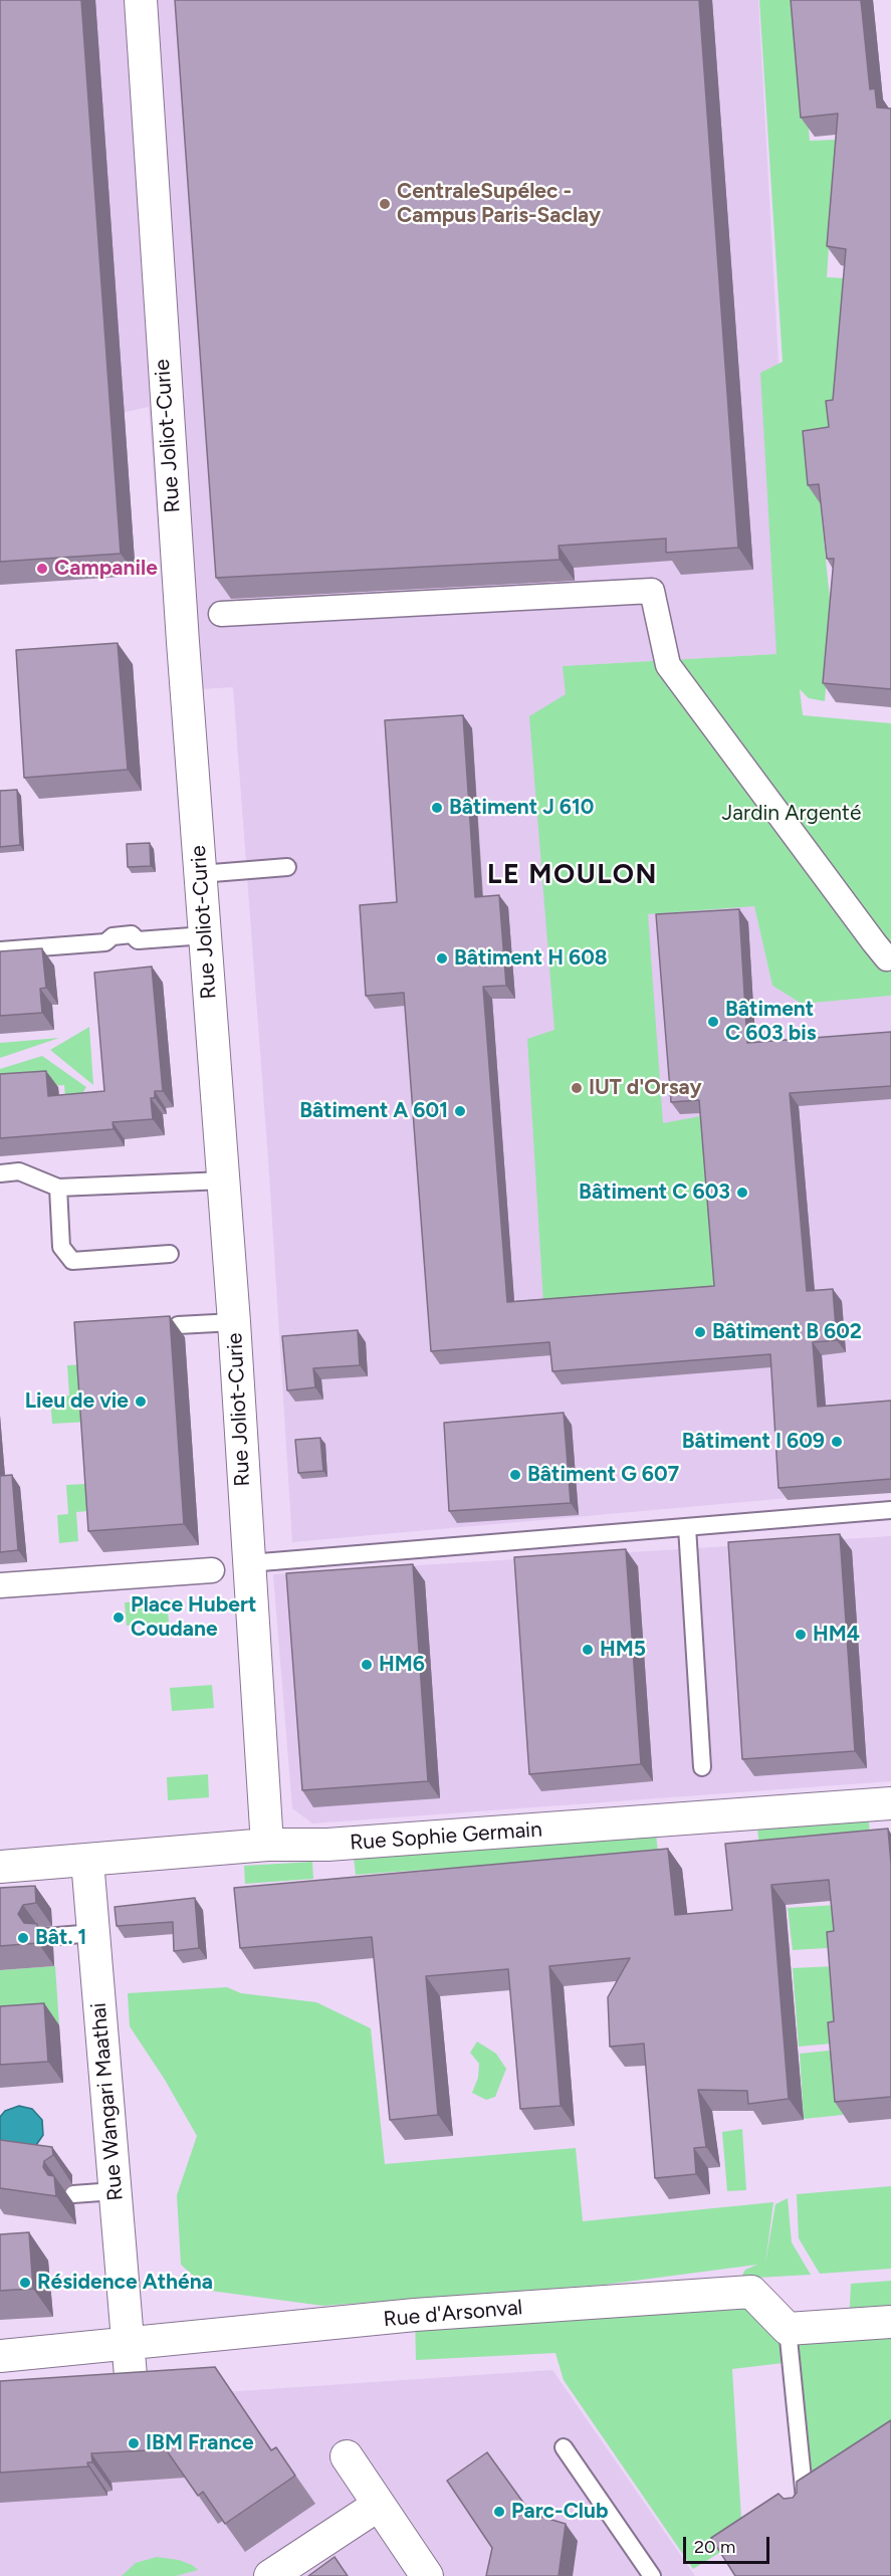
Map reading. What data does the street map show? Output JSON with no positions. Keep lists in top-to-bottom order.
{
  "streets": {
    "street": [
      "Rue Joliot-Curie",
      "Rue Sophie Germain",
      "Rue Wangari Maathai",
      "Rue d'Arsonval"
    ]
  },
  "crossings": [
    ["Rue Joliot-Curie", "Rue Sophie Germain"],
    ["Rue Sophie Germain", "Rue Wangari Maathai"],
    ["Rue Wangari Maathai", "Rue d'Arsonval"]
  ],
  "districts": ["LE MOULON"],
  "parks": ["Jardin Argenté"],
  "places": [
    "CentraleSupélec - Campus Paris-Saclay",
    "Campanile",
    "Bâtiment J 610",
    "Bâtiment H 608",
    "Bâtiment C 603 bis",
    "IUT d'Orsay",
    "Bâtiment A 601",
    "Bâtiment C 603",
    "Bâtiment B 602",
    "Lieu de vie",
    "Bâtiment I 609",
    "Bâtiment G 607",
    "Place Hubert Coudane",
    "HM4",
    "HM5",
    "HM6",
    "Bât. 1",
    "Résidence Athéna",
    "IBM France",
    "Parc-Club"
  ],
  "scale_bar": "20 m"
}
